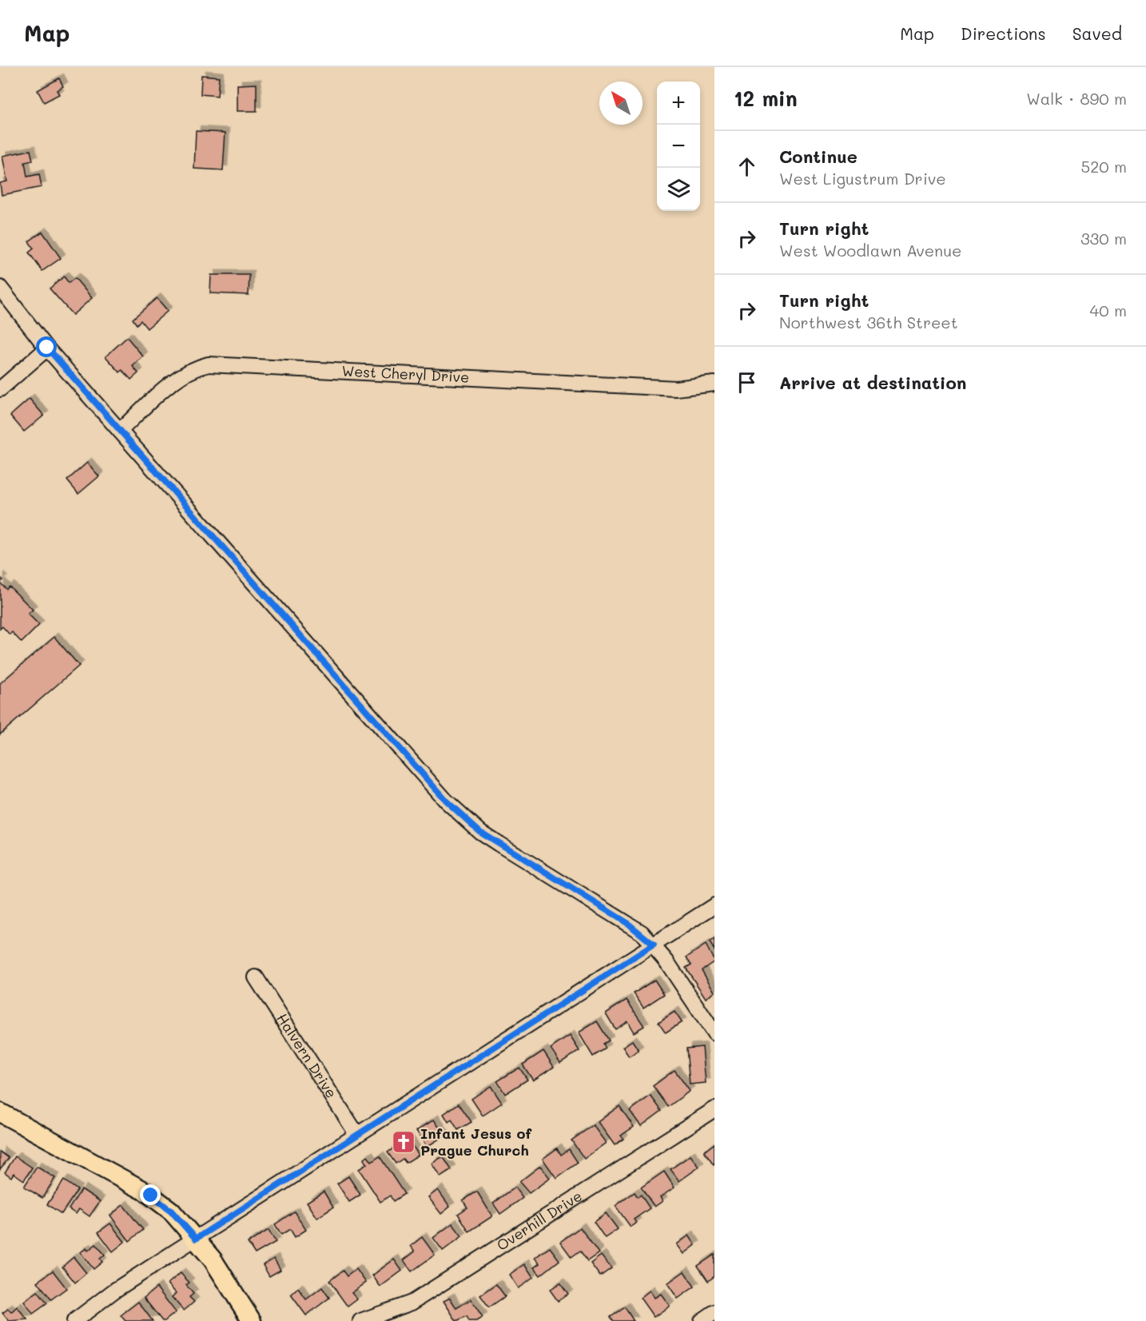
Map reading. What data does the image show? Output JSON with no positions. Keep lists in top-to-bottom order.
{
  "streets": {
    "street": ["West Cheryl Drive", "Halvern Drive", "Overhill Drive"]
  },
  "places": {
    "church": ["Infant Jesus of Prague Church"]
  },
  "north": "top left",
  "page": {
    "header": "Map",
    "nav": ["Map", "Directions", "Saved"],
    "heading": ["12 min", "Walk · 890 m"],
    "map_buttons": ["+", "−"],
    "list": [
      ["Continue", "West Ligustrum Drive", "520 m"],
      ["Turn right", "West Woodlawn Avenue", "330 m"],
      ["Turn right", "Northwest 36th Street", "40 m"],
      "Arrive at destination"
    ]
  }
}
